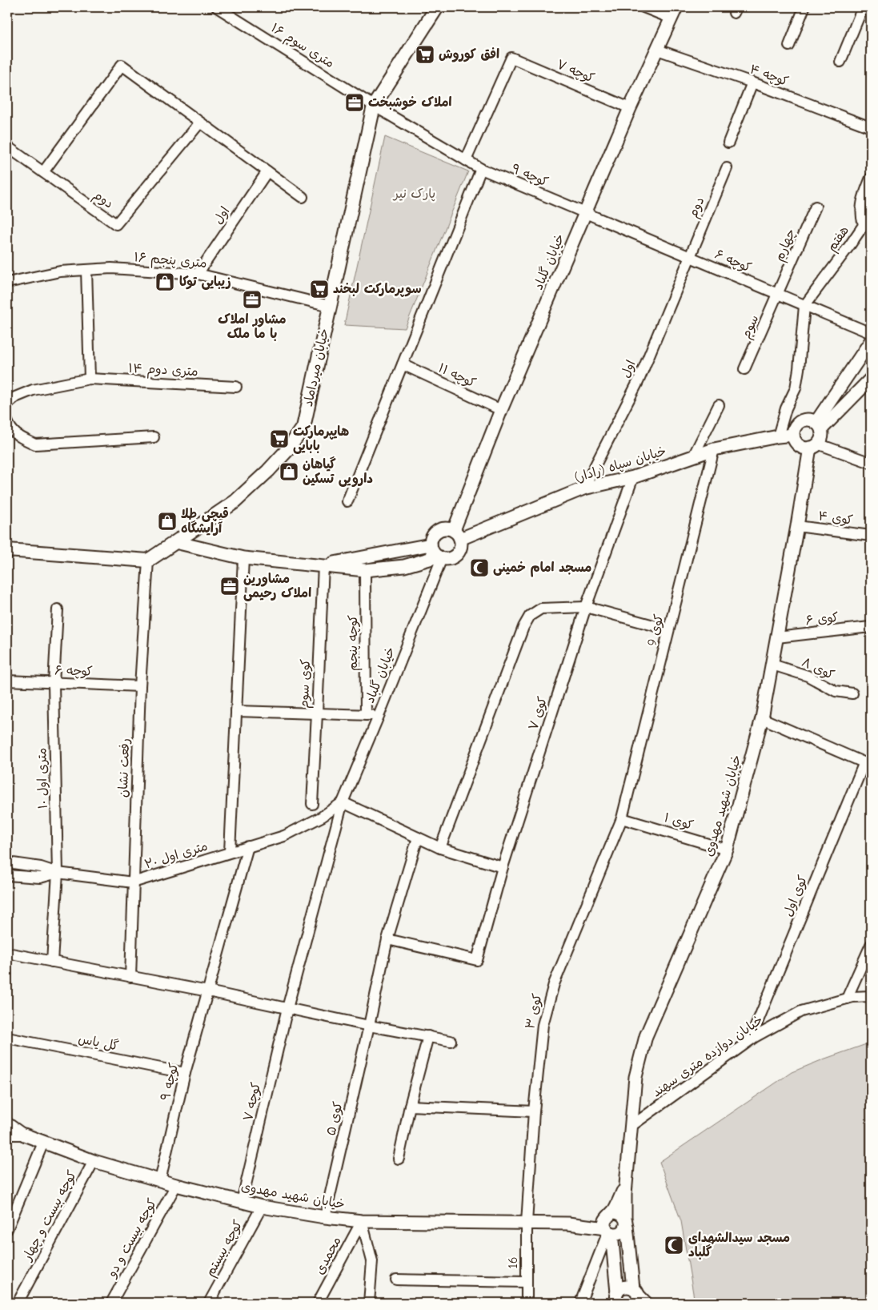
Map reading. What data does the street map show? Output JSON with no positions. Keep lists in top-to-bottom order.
{
  "streets": {
    "main road": ["خیابان میرداماد"],
    "street": [
      "۱۶ متری سوم",
      "کوچه ۷",
      "کوچه ۴",
      "کوچه ۹",
      "دوم",
      "اول",
      "هفتم",
      "چهارم",
      "۱۶ متری پنجم",
      "کوچه ۶",
      "خیابان گلباد",
      "سوم",
      "۱۴ متری دوم",
      "کوچه ۱۱",
      "خیابان سپاه (رادار)",
      "کوی ۴",
      "کوی ۶",
      "کوی 9",
      "کوچه پنجم",
      "کوی ۸",
      "کوی سوم",
      "کوی ۷",
      "رفعت نشان",
      "۱۰ متری اول",
      "خیابان شهید مهدوی",
      "کوی ۱",
      "۲۰ متری اول",
      "کوی اول",
      "کوی ۳",
      "گل یاس",
      "خیابان دوازده متری سهند",
      "کوی ۵",
      "کوچه بیست و چهار",
      "کوچه بیست و دو",
      "کوچه بیستم",
      "محمدی",
      "16"
    ]
  },
  "crossings": [
    ["۱۶ متری سوم", "کوچه ۷"],
    ["۱۶ متری سوم", "کوچه ۹"],
    ["۱۶ متری سوم", "خیابان میرداماد"],
    ["کوچه ۷", "کوچه ۹"],
    ["کوچه ۷", "خیابان گلباد"],
    ["کوچه ۷", "خیابان شهید مهدوی"],
    ["کوچه ۴", "خیابان گلباد"],
    ["کوچه ۹", "کوچه ۶"],
    ["کوچه ۹", "خیابان گلباد"],
    ["کوچه ۹", "خیابان شهید مهدوی"],
    ["کوچه ۹", "۲۰ متری اول"],
    ["کوچه ۹", "گل یاس"],
    ["دوم", "اول"],
    ["دوم", "کوچه ۶"],
    ["اول", "۱۶ متری پنجم"],
    ["اول", "کوچه ۶"],
    ["اول", "خیابان سپاه (رادار)"],
    ["هفتم", "کوچه ۶"],
    ["چهارم", "کوچه ۶"],
    ["چهارم", "سوم"],
    ["۱۶ متری پنجم", "خیابان میرداماد"],
    ["کوچه ۶", "خیابان گلباد"],
    ["کوچه ۶", "سوم"],
    ["کوچه ۶", "رفعت نشان"],
    ["کوچه ۶", "۱۰ متری اول"],
    ["خیابان گلباد", "کوچه ۱۱"],
    ["خیابان گلباد", "خیابان سپاه (رادار)"],
    ["خیابان گلباد", "۲۰ متری اول"],
    ["خیابان میرداماد", "رفعت نشان"],
    ["خیابان سپاه (رادار)", "کوی 9"],
    ["خیابان سپاه (رادار)", "کوی ۷"],
    ["خیابان سپاه (رادار)", "خیابان شهید مهدوی"],
    ["کوی ۴", "خیابان شهید مهدوی"],
    ["کوی ۶", "خیابان شهید مهدوی"],
    ["کوی 9", "کوی ۱"],
    ["کوی 9", "کوی ۳"],
    ["کوی ۸", "خیابان شهید مهدوی"],
    ["کوی ۷", "کوی ۵"],
    ["رفعت نشان", "۲۰ متری اول"],
    ["۱۰ متری اول", "۲۰ متری اول"],
    ["خیابان شهید مهدوی", "کوی ۱"],
    ["خیابان شهید مهدوی", "کوی ۳"],
    ["خیابان شهید مهدوی", "خیابان دوازده متری سهند"],
    ["خیابان شهید مهدوی", "کوی ۵"],
    ["خیابان شهید مهدوی", "کوچه بیست و چهار"],
    ["خیابان شهید مهدوی", "کوچه بیست و دو"],
    ["خیابان شهید مهدوی", "کوچه بیستم"],
    ["خیابان شهید مهدوی", "محمدی"],
    ["خیابان شهید مهدوی", "16"],
    ["کوی ۱", "کوی ۳"],
    ["کوی اول", "خیابان دوازده متری سهند"],
    ["کوی ۳", "16"]
  ],
  "parks": ["پارک نیر"],
  "places": {
    "supermarket": ["افق کوروش", "سوپرمارکت لبخند", "هایپرمارکت بابایی"],
    "office": ["املاک خوشبخت", "مشاور املاک با ما ملک", "مشاورین املاک رحیمی"],
    "shop": ["زیبایی توکا", "گیاهان دارویی تسکین", "قیچی طلا آرایشگاه"],
    "mosque": ["مسجد امام خمینی", "مسجد سیدالشهدای گلباد"]
  }
}
